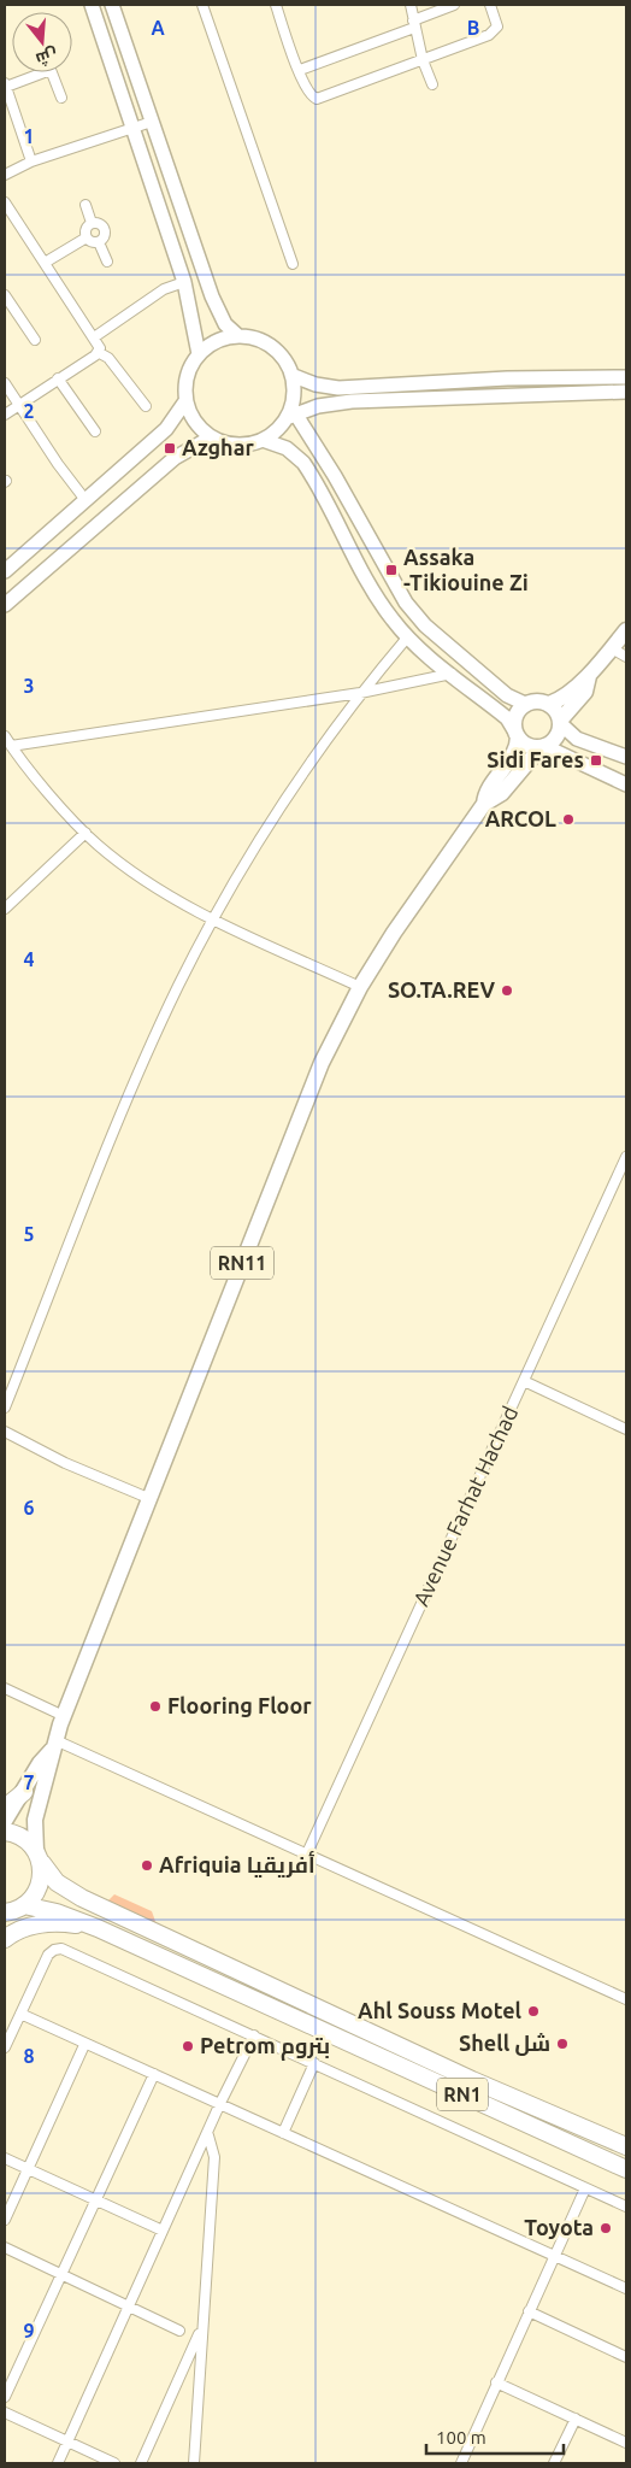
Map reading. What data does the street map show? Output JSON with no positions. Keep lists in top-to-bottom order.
{
  "streets": {
    "highway": ["RN1"],
    "main road": ["RN11"],
    "street": ["Avenue Farhat Hachad"]
  },
  "crossings": [
    ["RN11", "RN1"]
  ],
  "places": {
    "transit": ["Azghar", "Assaka -Tikiouine Zi", "Sidi Fares"],
    "other": [
      "ARCOL",
      "SO.TA.REV",
      "Flooring Floor",
      "Afriquia أفريقيا",
      "Ahl Souss Motel",
      "Shell شل",
      "Petrom بتروم",
      "Toyota"
    ]
  },
  "scale_bar": "100 m",
  "north": "bottom",
  "grid": {
    "columns": ["A", "B"],
    "rows": [
      "1",
      "2",
      "3",
      "4",
      "5",
      "6",
      "7",
      "8",
      "9"
    ]
  }
}
